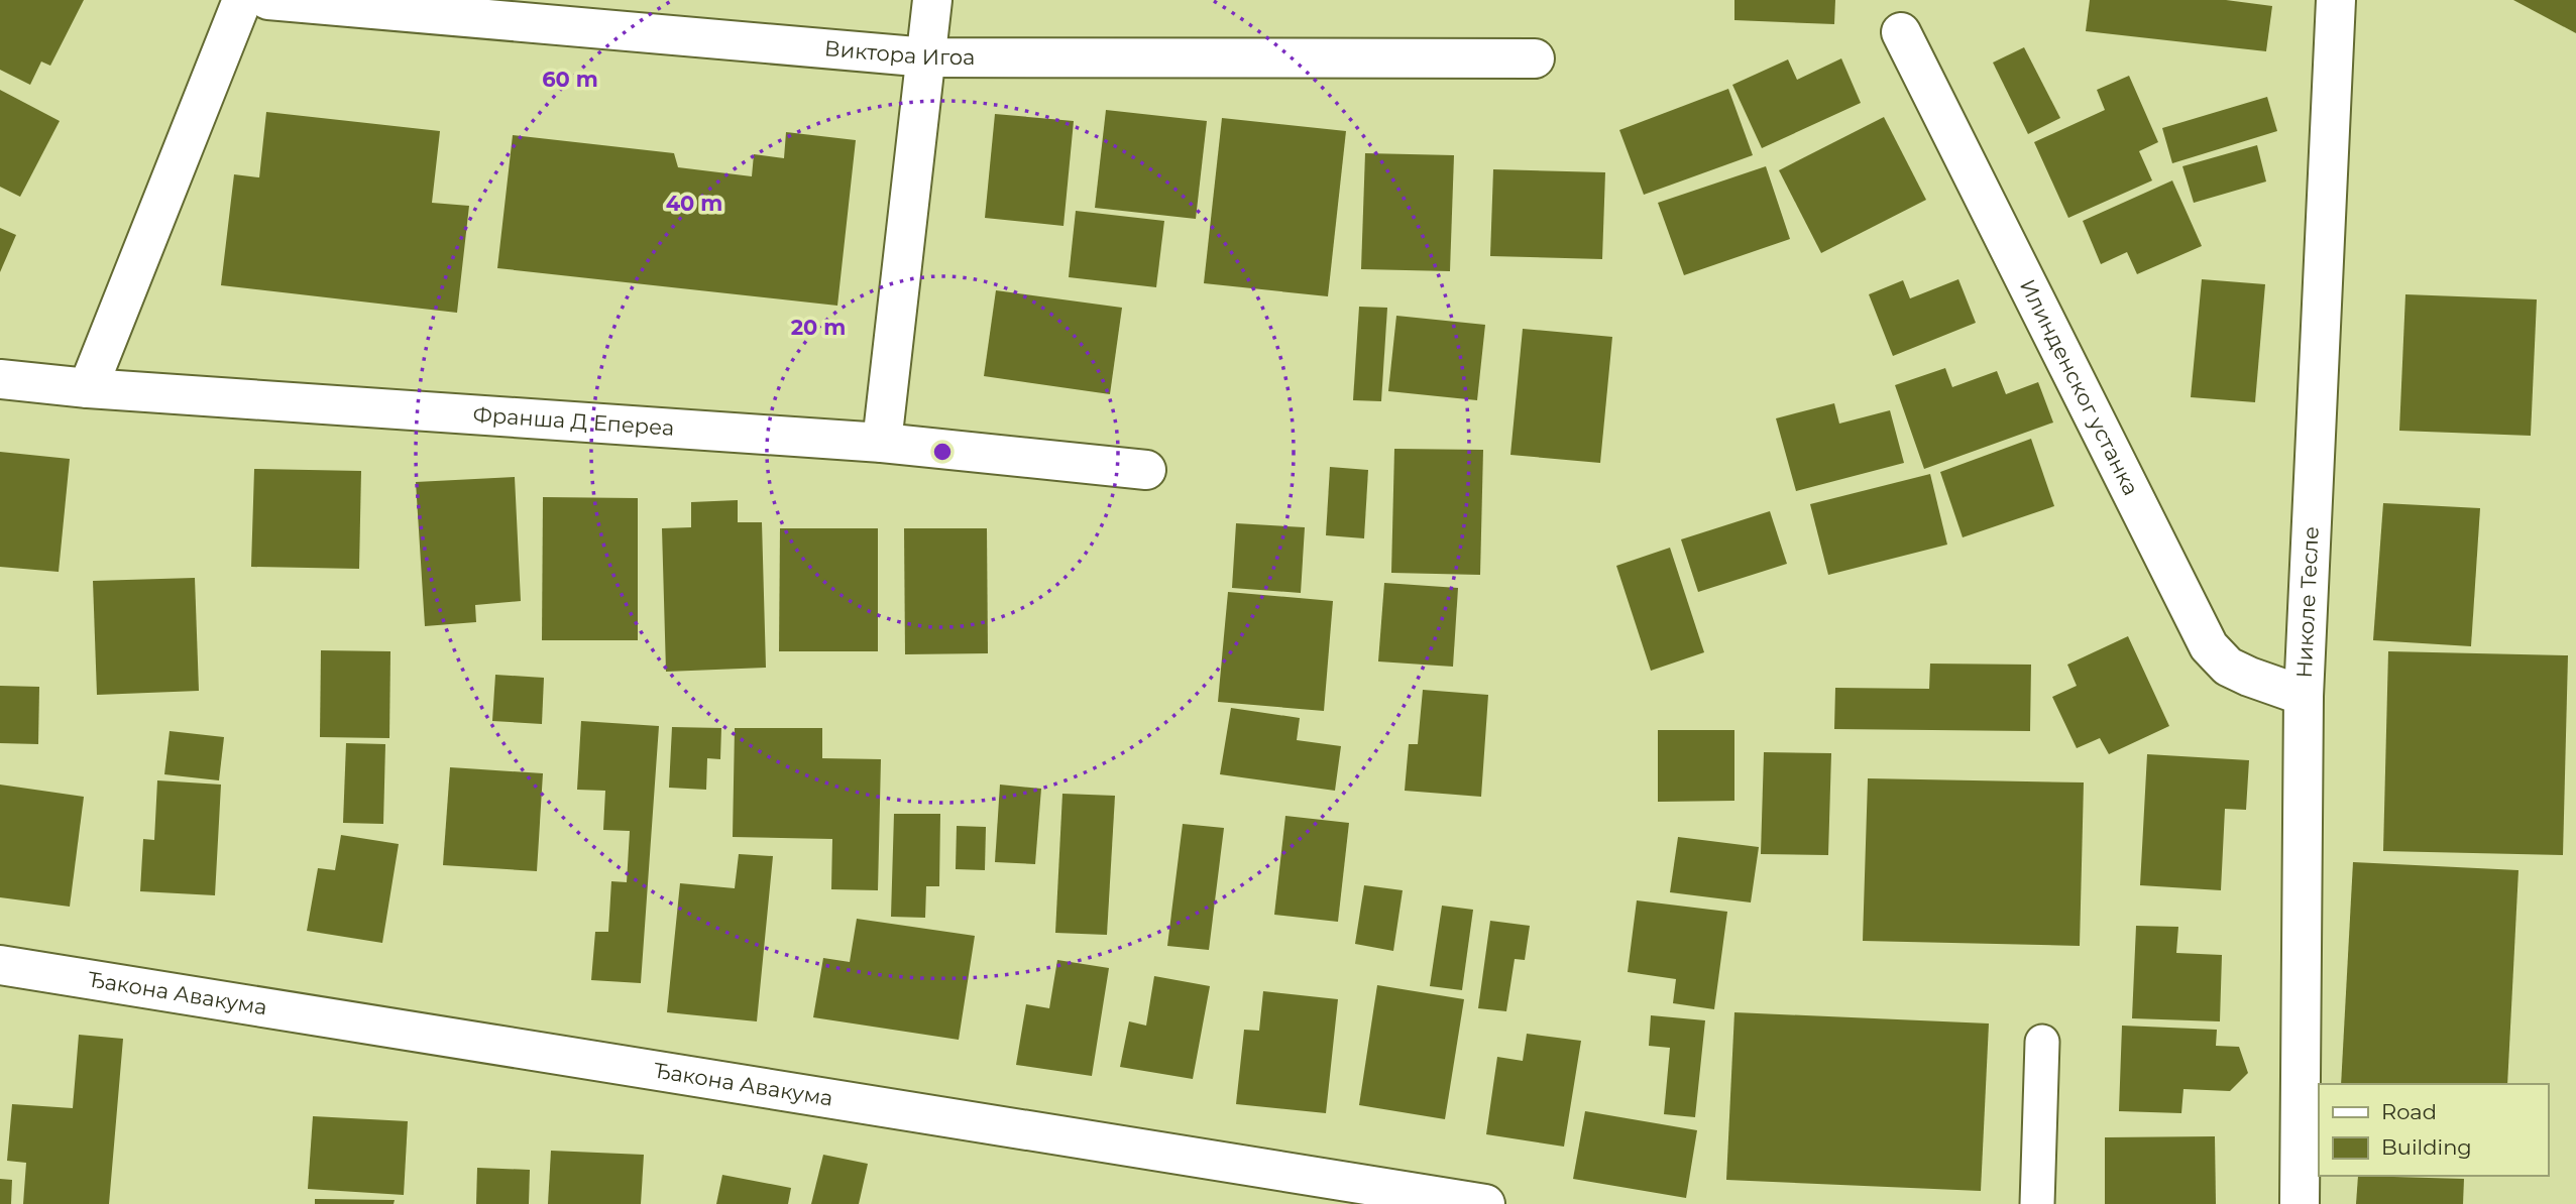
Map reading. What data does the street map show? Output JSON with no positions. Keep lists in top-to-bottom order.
{
  "streets": {
    "street": [
      "Виктора Игоа",
      "Илинденског устанка",
      "Франша Д Епереа",
      "Николе Тесле",
      "Ђакона Авакума"
    ]
  },
  "crossings": [
    ["Илинденског устанка", "Николе Тесле"]
  ],
  "legend": ["Road", "Building"],
  "rings": ["60 m", "40 m", "20 m"]
}
